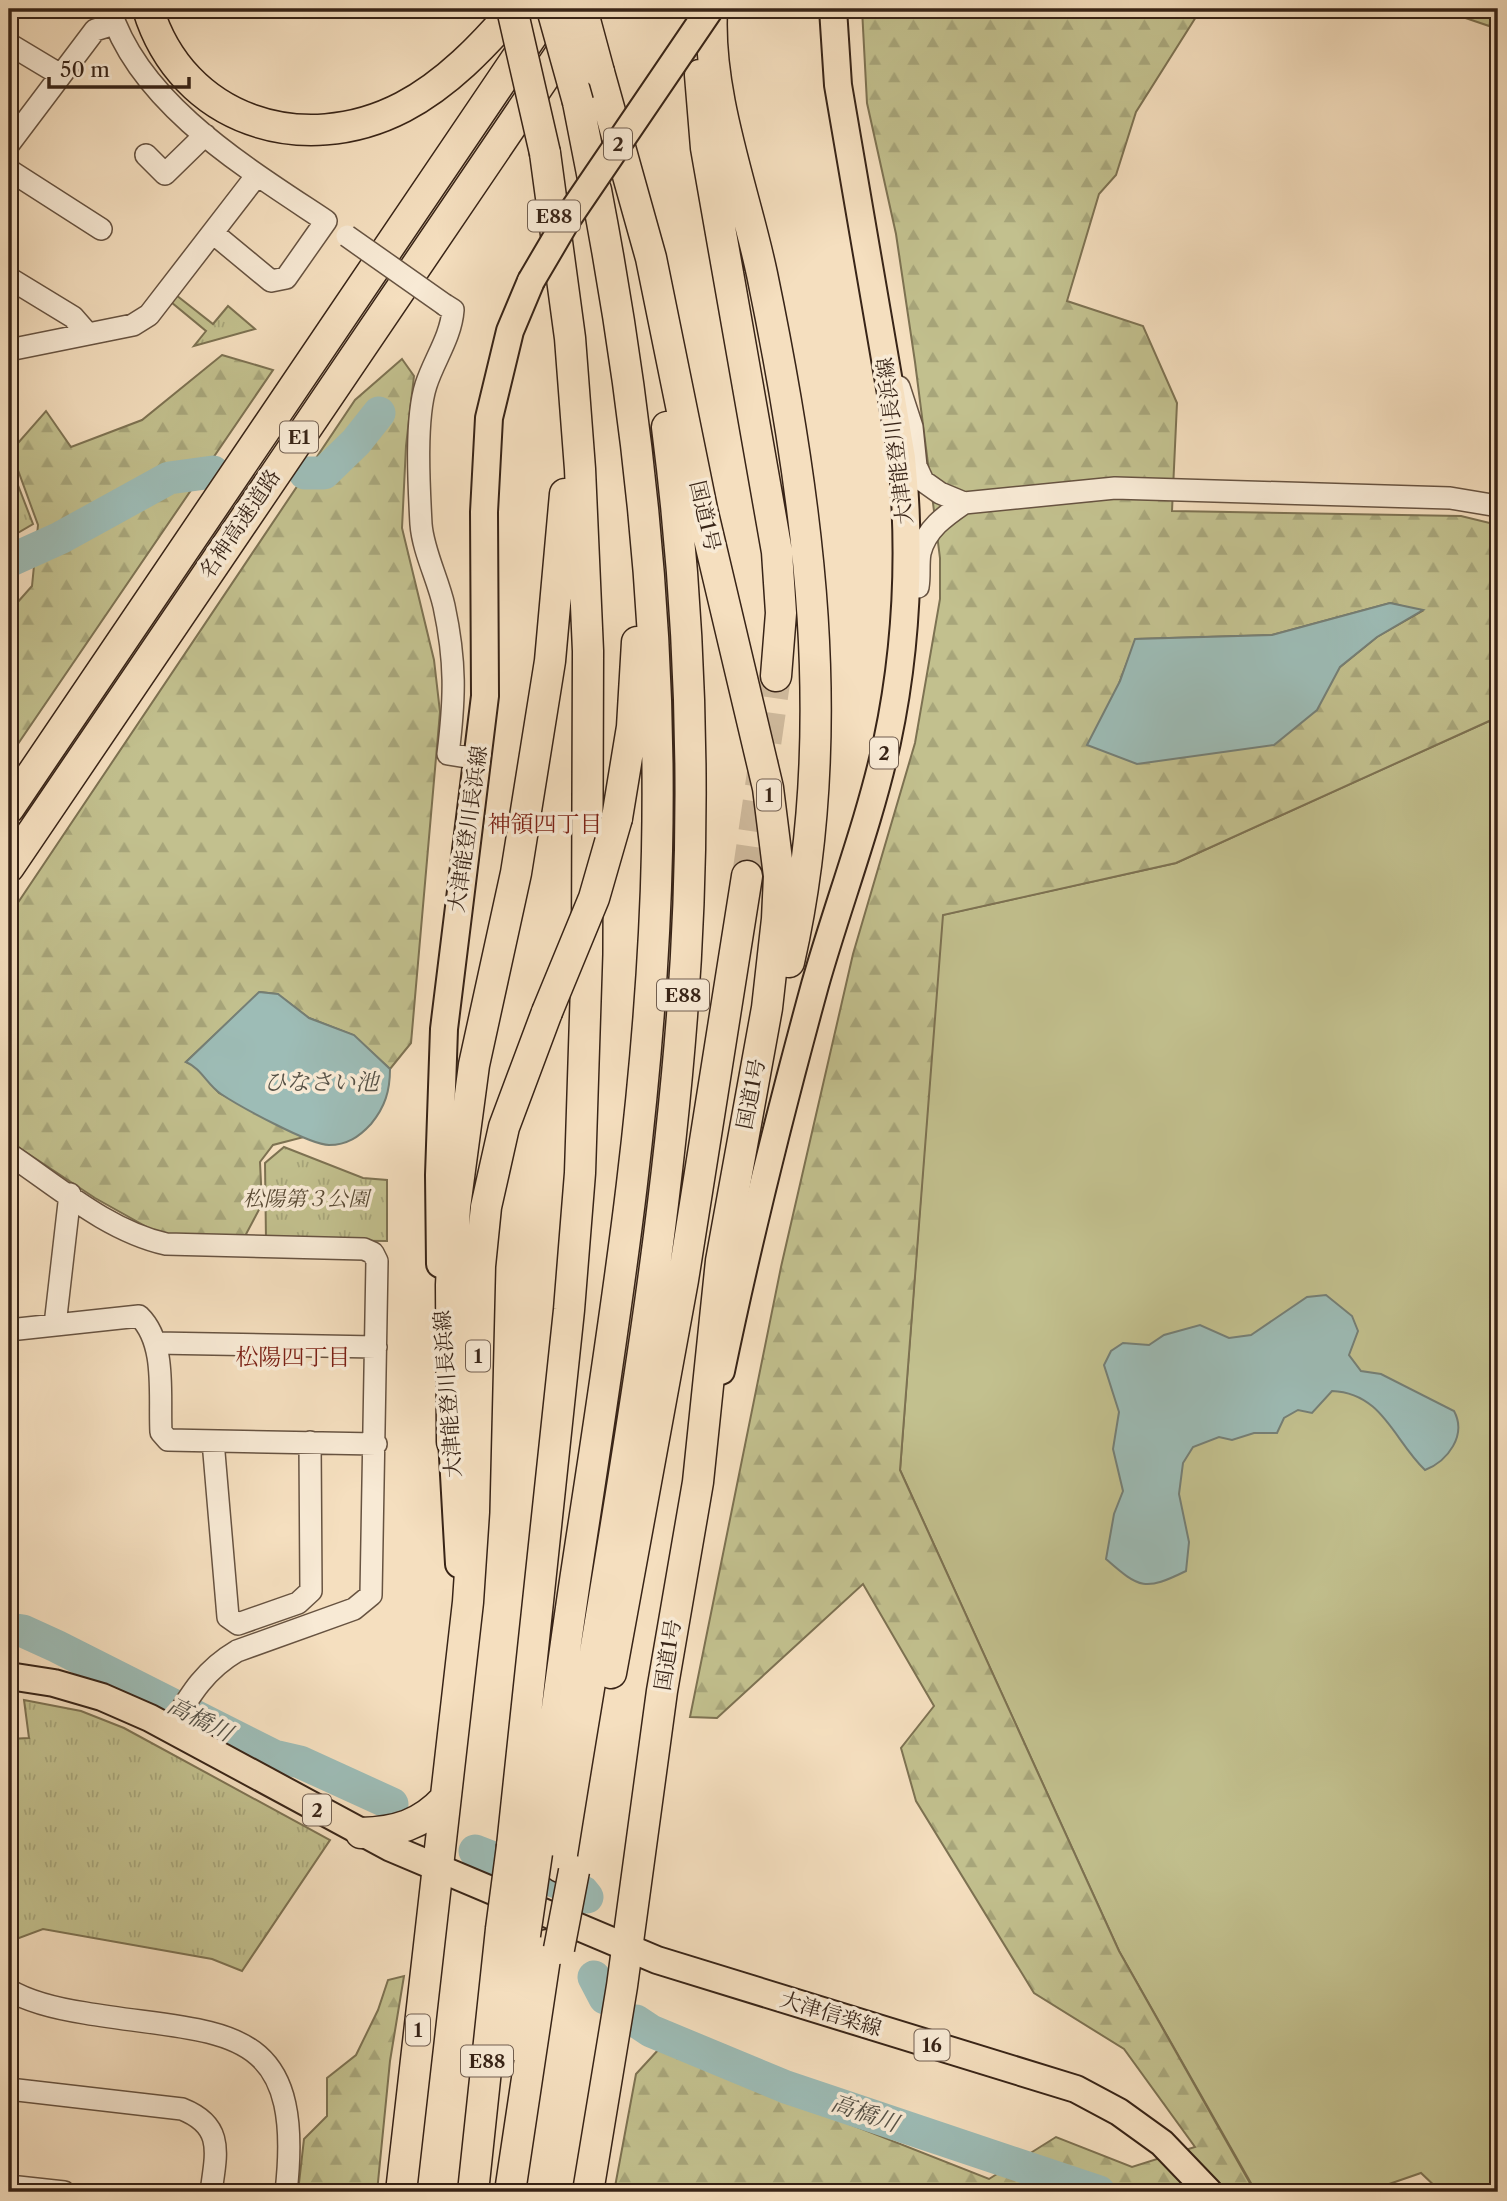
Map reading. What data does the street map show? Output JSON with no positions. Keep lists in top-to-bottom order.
{
  "streets": {
    "highway": [
      "E88",
      "E1",
      "国道1号",
      "名神高速道路",
      "1"
    ],
    "main road": [
      "2",
      "大津能登川長浜線",
      "大津信楽線",
      "16"
    ]
  },
  "crossings": [
    ["2", "国道1号"],
    ["2", "1"],
    ["2", "大津信楽線"],
    ["E88", "国道1号"],
    ["E88", "1"],
    ["大津能登川長浜線", "国道1号"],
    ["大津能登川長浜線", "1"],
    ["国道1号", "大津信楽線"],
    ["名神高速道路", "1"]
  ],
  "districts": ["神領四丁目", "松陽四丁目"],
  "water": ["ひなさい池", "高橋川"],
  "parks": ["松陽第３公園"],
  "scale_bar": "50 m"
}
